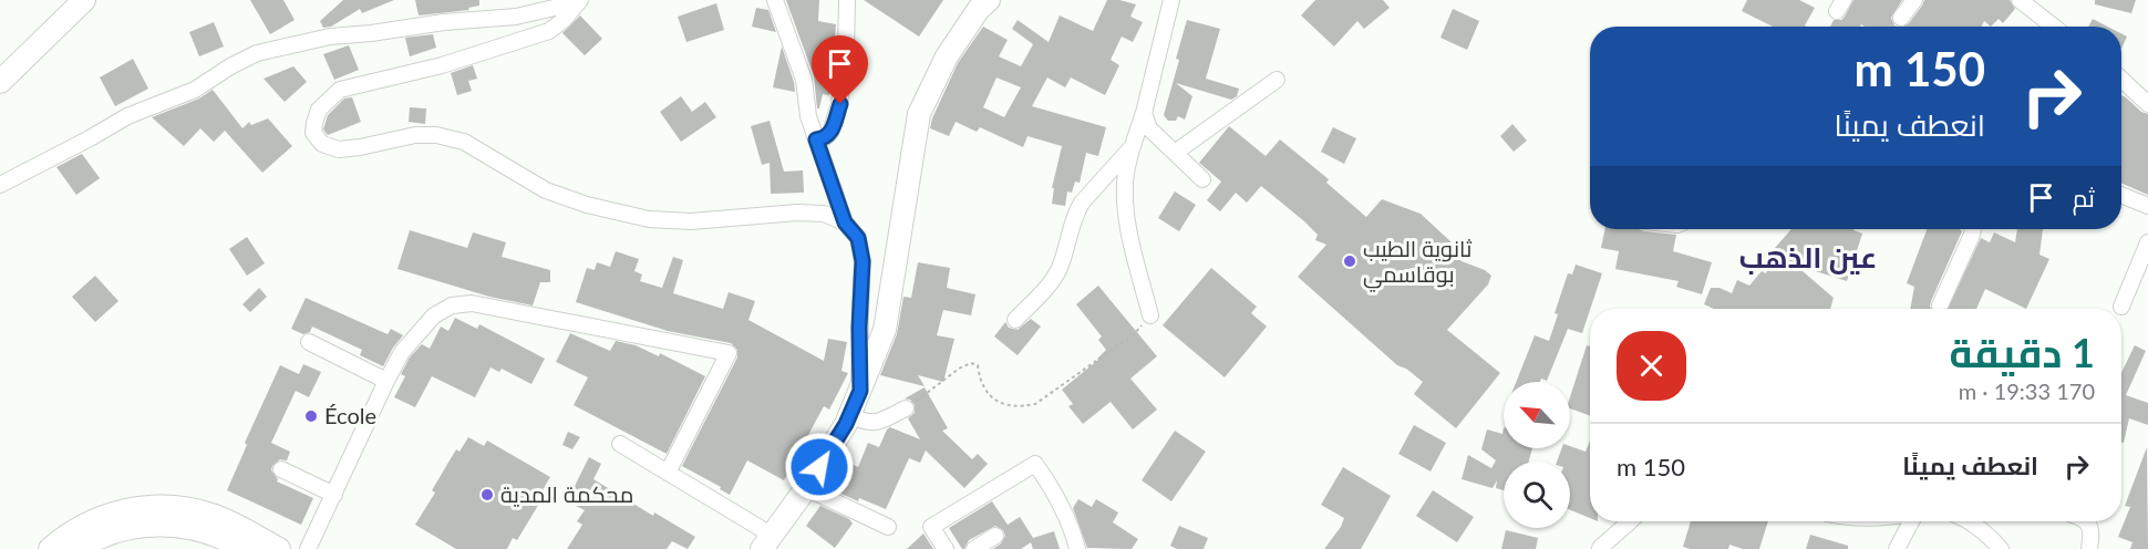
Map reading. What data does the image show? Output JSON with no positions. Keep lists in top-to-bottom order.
{
  "districts": ["عين الذهب"],
  "places": ["ثانوية الطيب بوقاسمي", "École", "محكمة المدية"],
  "north": "top left",
  "page": {
    "turn": ["150 m", "انعطف يمينًا"],
    "then": "ثم",
    "heading": ["1 دقيقة", "170 m · 19:33"],
    "list": [
      {
        "name": "انعطف يمينًا",
        "value": "150 m"
      }
    ]
  }
}
